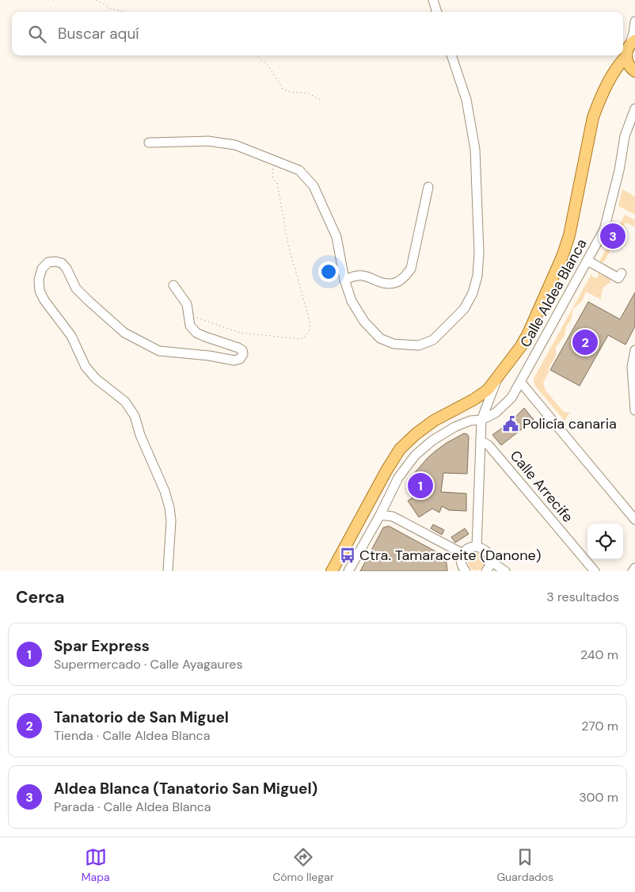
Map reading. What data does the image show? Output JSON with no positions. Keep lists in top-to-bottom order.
{
  "streets": {
    "street": ["Calle Aldea Blanca", "Calle Arrecife"]
  },
  "places": {
    "public building": ["Policía canaria"],
    "bus stop": ["Ctra. Tamaraceite (Danone)"]
  },
  "page": {
    "search": "Buscar aquí",
    "pins": ["3", "2", "1"],
    "heading": ["Cerca", "3 resultados"],
    "list": [
      {
        "mark": "1",
        "name": "Spar Express",
        "note": "Supermercado · Calle Ayagaures",
        "value": "240 m"
      },
      {
        "mark": "2",
        "name": "Tanatorio de San Miguel",
        "note": "Tienda · Calle Aldea Blanca",
        "value": "270 m"
      },
      {
        "mark": "3",
        "name": "Aldea Blanca (Tanatorio San Miguel)",
        "note": "Parada · Calle Aldea Blanca",
        "value": "300 m"
      }
    ],
    "nav": ["Mapa", "Cómo llegar", "Guardados"]
  }
}
